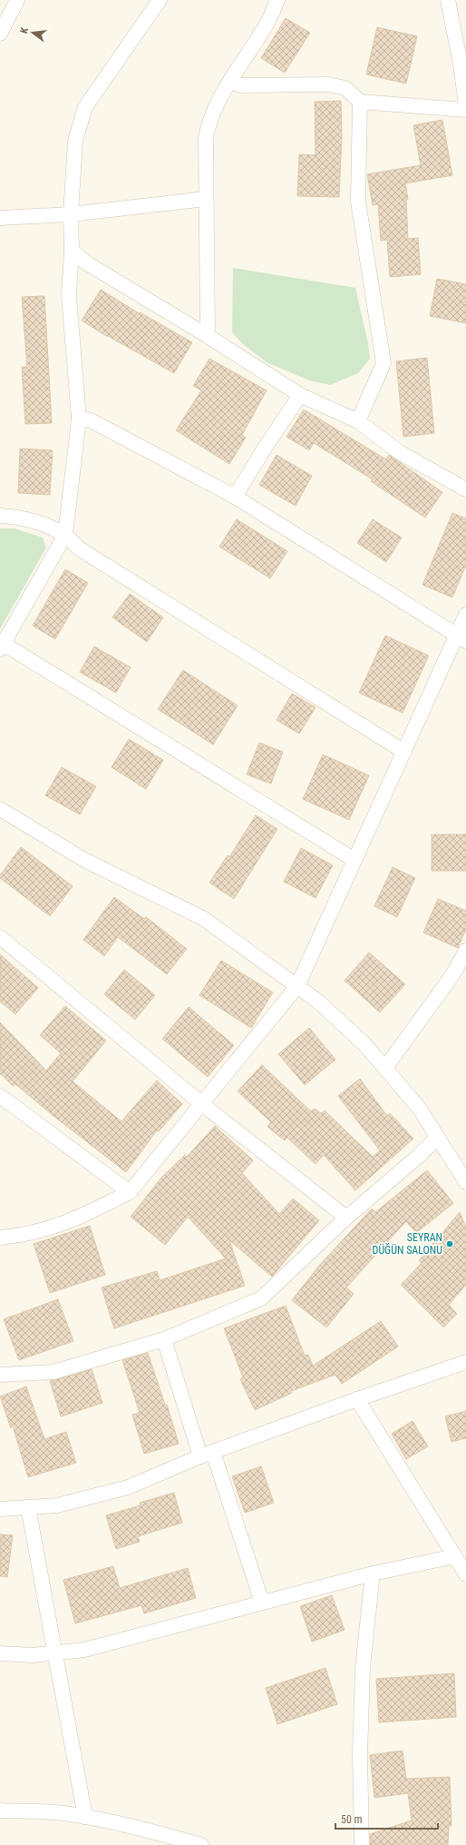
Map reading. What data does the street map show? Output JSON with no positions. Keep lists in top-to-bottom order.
{
  "places": ["SEYRAN DÜĞÜN SALONU"],
  "scale_bar": "50 m",
  "north": "left"
}
